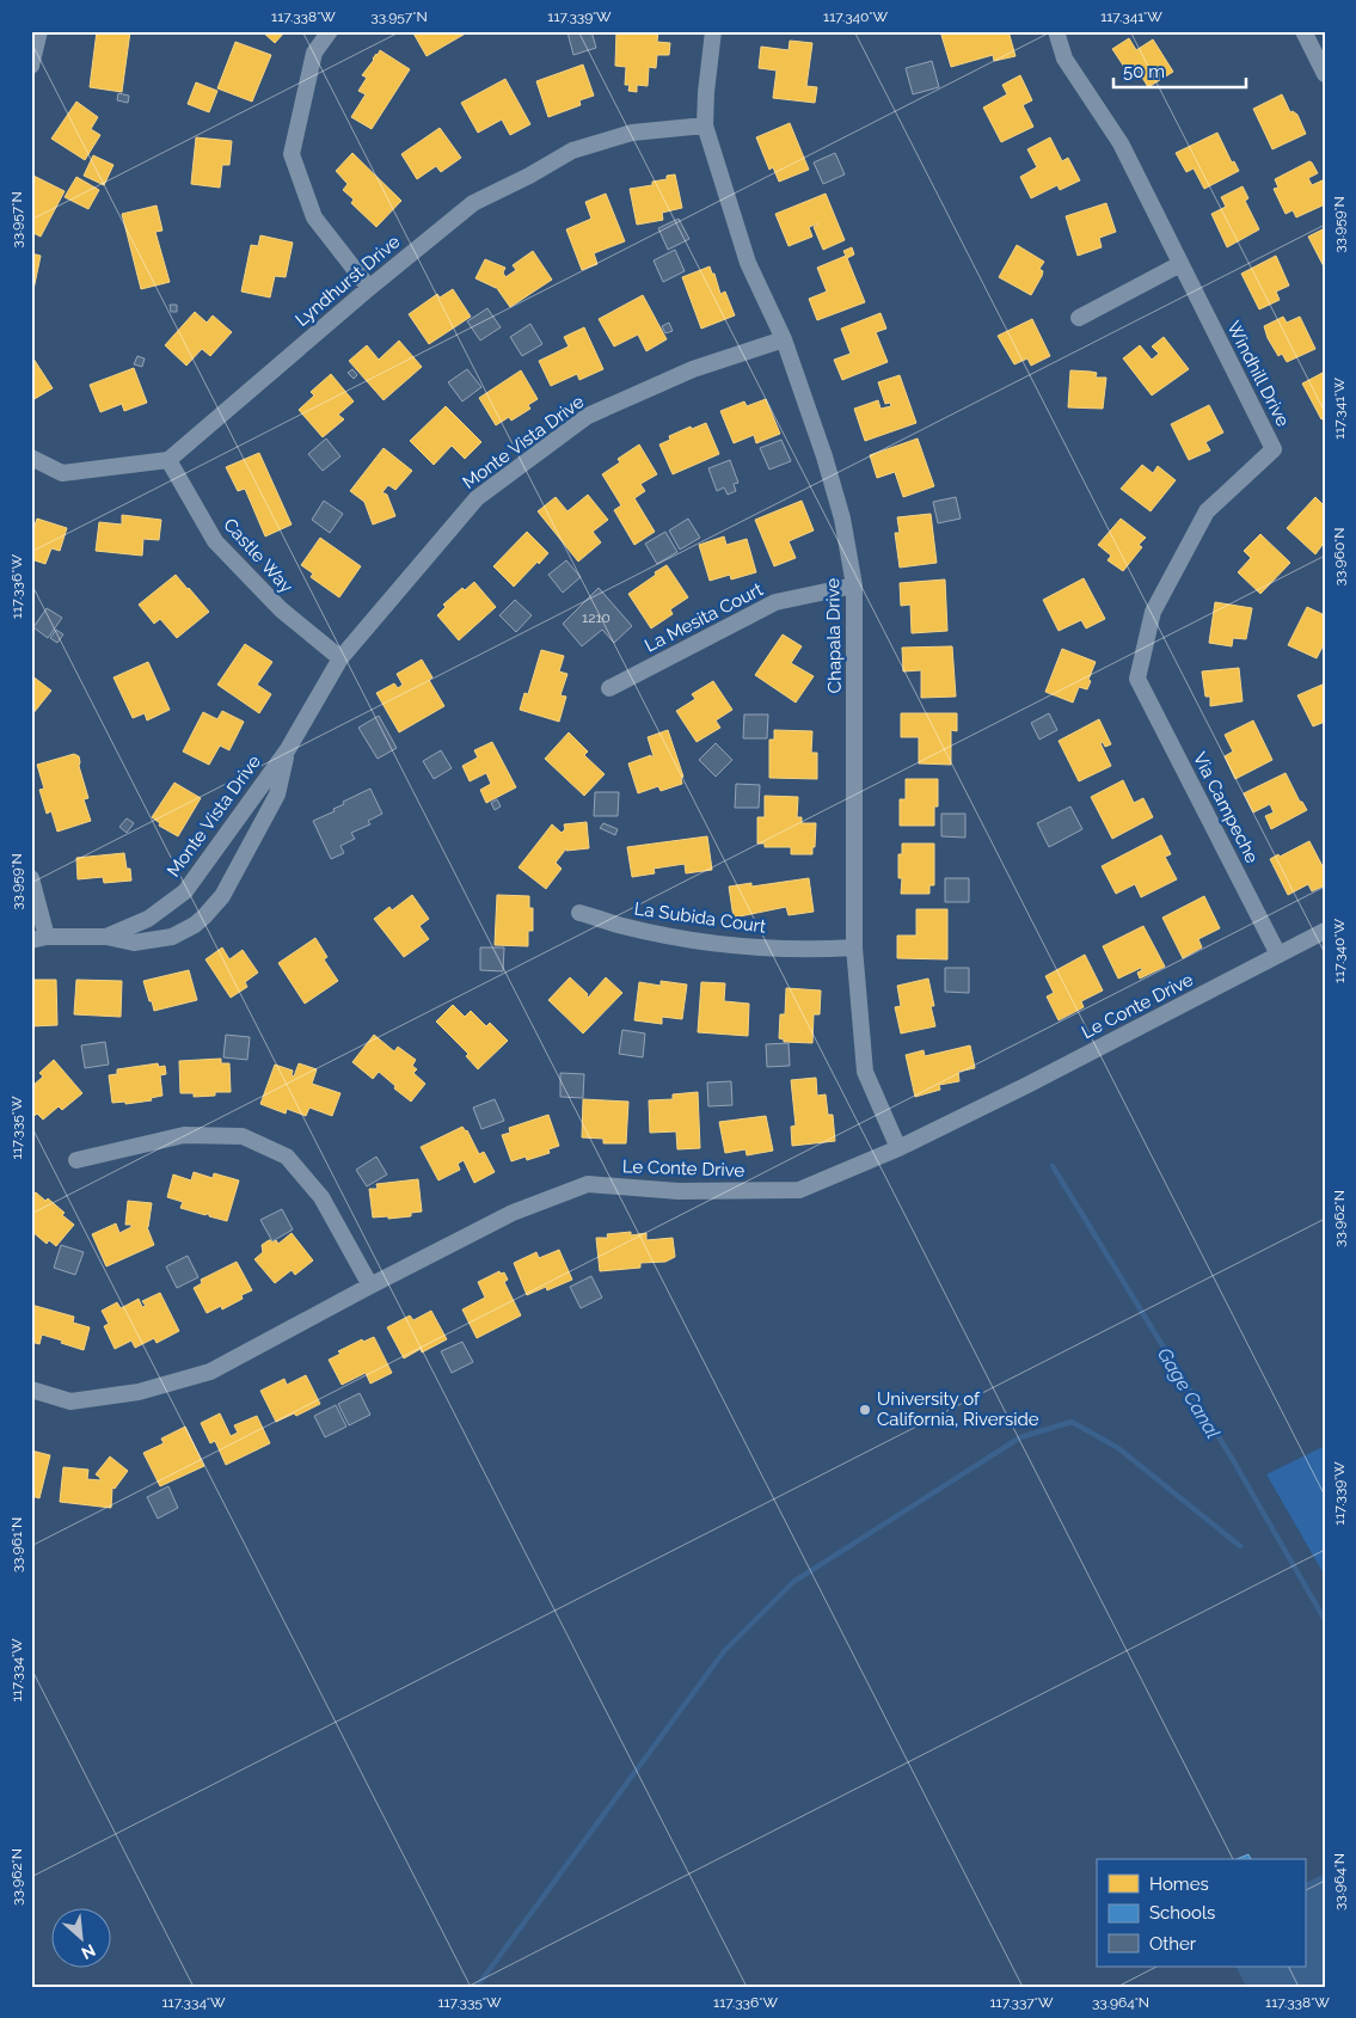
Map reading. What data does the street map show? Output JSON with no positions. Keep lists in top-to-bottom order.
{
  "streets": {
    "street": [
      "Lyndhurst Drive",
      "Windhill Drive",
      "Monte Vista Drive",
      "Castle Way",
      "La Mesita Court",
      "Chapala Drive",
      "Via Campeche",
      "La Subida Court",
      "Le Conte Drive"
    ]
  },
  "crossings": [
    ["Lyndhurst Drive", "Castle Way"],
    ["Lyndhurst Drive", "Chapala Drive"],
    ["Windhill Drive", "Via Campeche"],
    ["Monte Vista Drive", "Castle Way"],
    ["Monte Vista Drive", "Chapala Drive"],
    ["La Mesita Court", "Chapala Drive"],
    ["Chapala Drive", "La Subida Court"],
    ["Chapala Drive", "Le Conte Drive"],
    ["Via Campeche", "Le Conte Drive"]
  ],
  "water": ["Gage Canal"],
  "places": ["University of California, Riverside"],
  "house_numbers": ["1210"],
  "legend": ["Homes", "Schools", "Other"],
  "scale_bar": "50 m",
  "north": "bottom right",
  "coordinates": [
    "117.338°W",
    "33.957°N",
    "117.339°W",
    "117.340°W",
    "117.341°W",
    "33.959°N",
    "33.960°N",
    "117.336°W",
    "117.335°W",
    "33.962°N",
    "33.961°N",
    "117.334°W",
    "33.964°N",
    "117.337°W"
  ]
}
